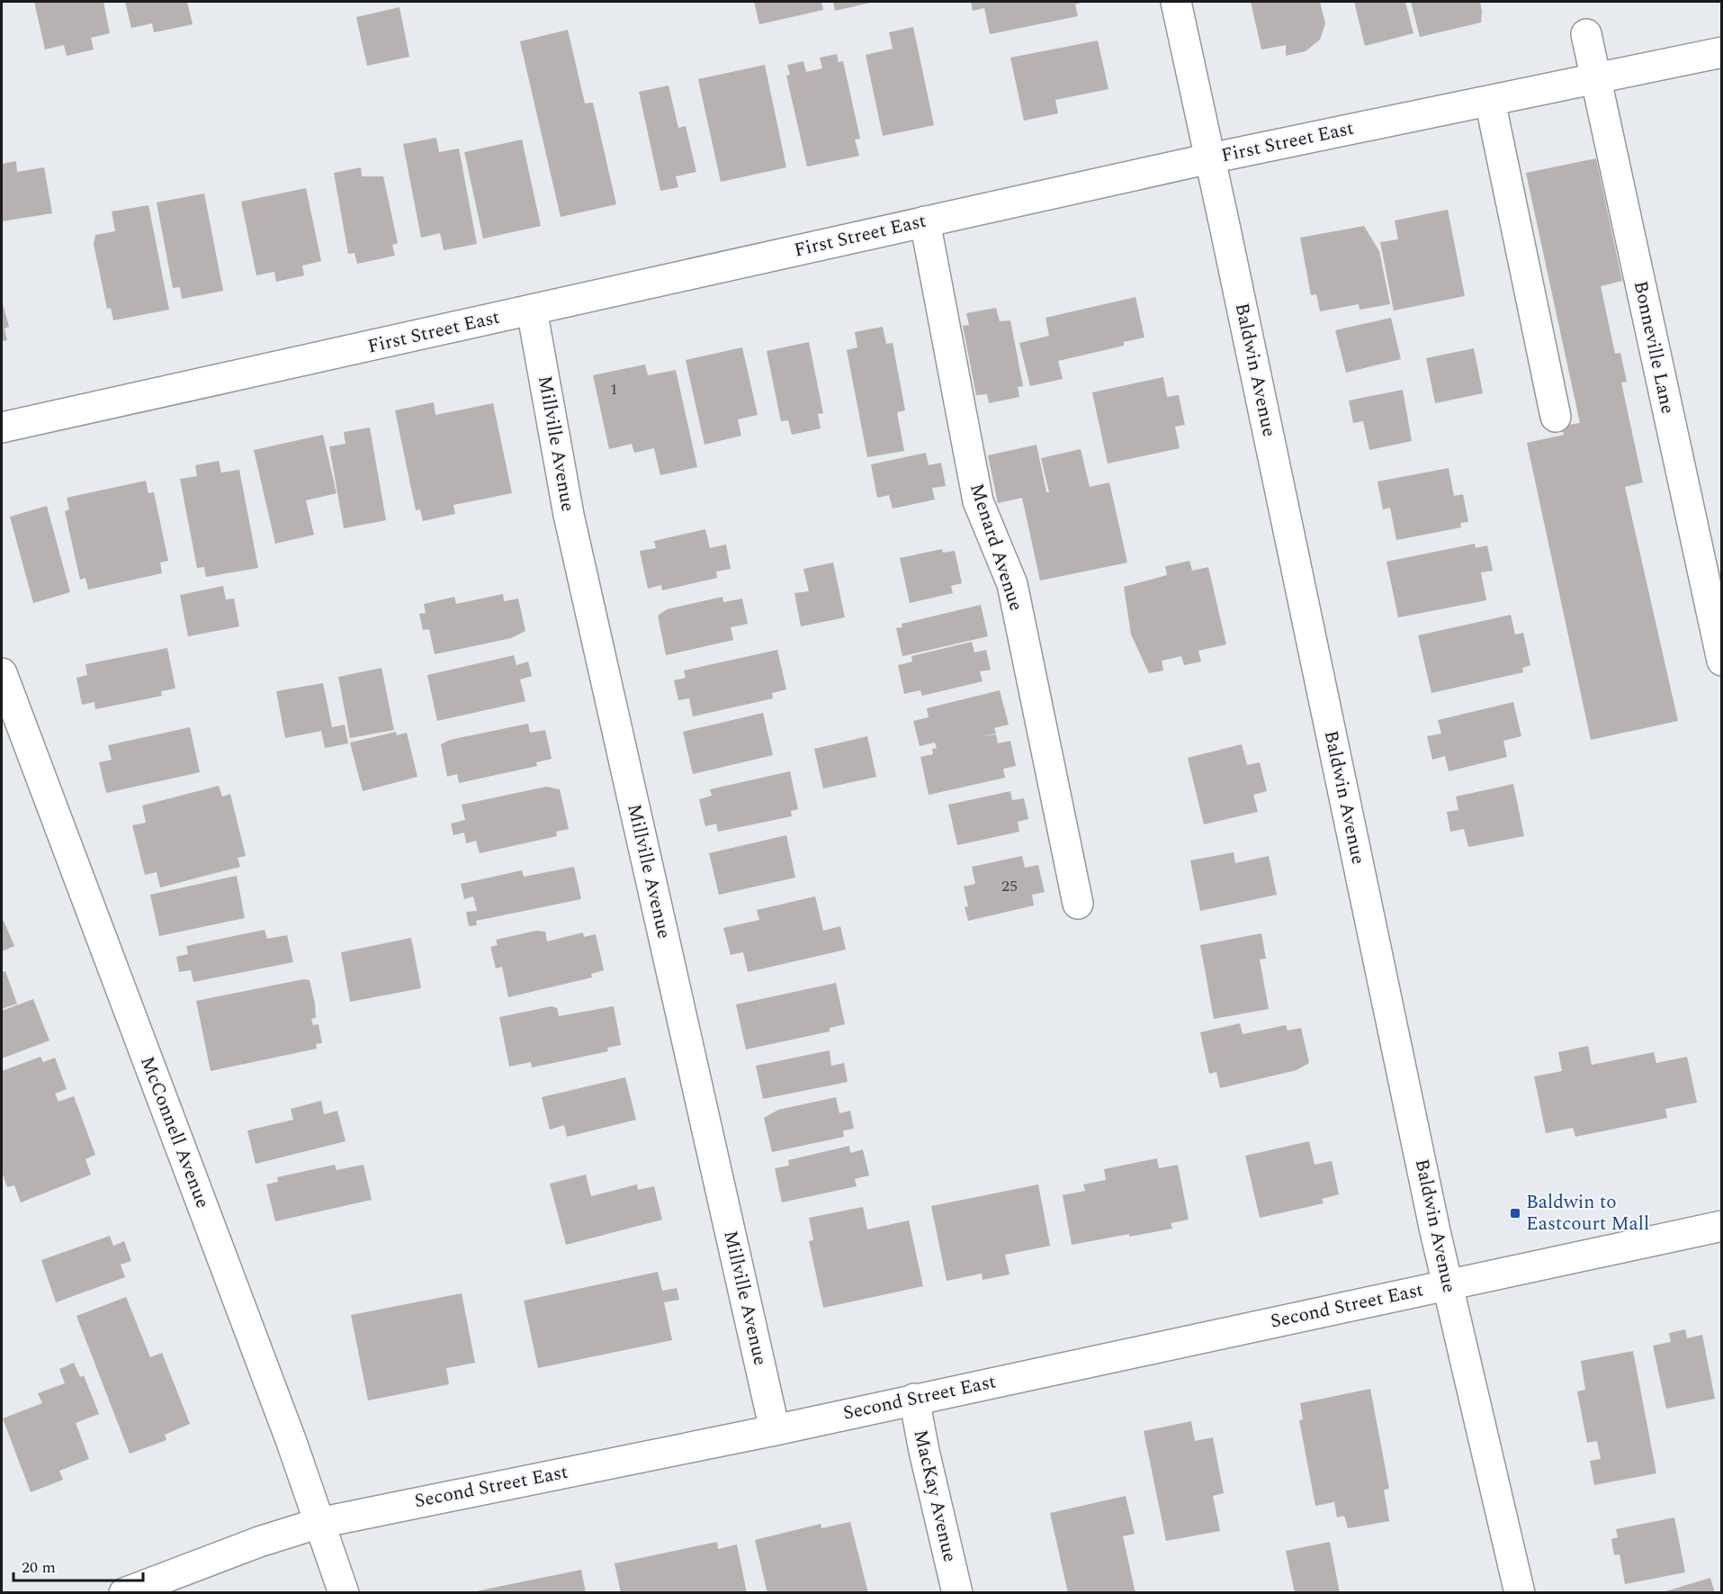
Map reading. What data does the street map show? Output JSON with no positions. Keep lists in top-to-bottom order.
{
  "streets": {
    "street": [
      "First Street East",
      "Bonneville Lane",
      "Baldwin Avenue",
      "Millville Avenue",
      "Menard Avenue",
      "McConnell Avenue",
      "Second Street East",
      "MacKay Avenue"
    ]
  },
  "crossings": [
    ["First Street East", "Bonneville Lane"],
    ["First Street East", "Baldwin Avenue"],
    ["First Street East", "Millville Avenue"],
    ["First Street East", "Menard Avenue"],
    ["Baldwin Avenue", "Second Street East"],
    ["Millville Avenue", "Second Street East"],
    ["McConnell Avenue", "Second Street East"],
    ["Second Street East", "MacKay Avenue"]
  ],
  "places": {
    "transit": ["Baldwin to Eastcourt Mall"]
  },
  "house_numbers": ["1", "25"],
  "scale_bar": "20 m"
}
